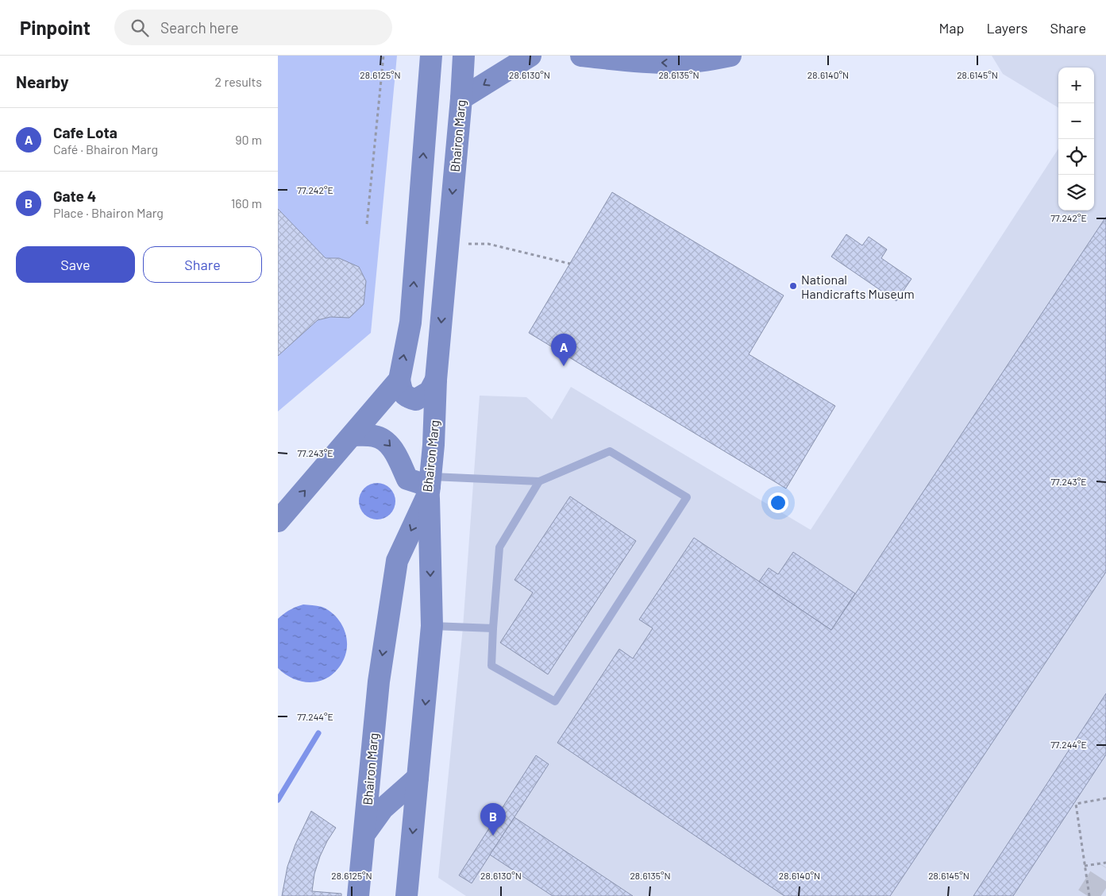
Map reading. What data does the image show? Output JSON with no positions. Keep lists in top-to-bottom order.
{
  "streets": {
    "main road": ["Bhairon Marg"]
  },
  "places": ["National Handicrafts Museum"],
  "page": {
    "header": "Pinpoint",
    "search": "Search here",
    "nav": ["Map", "Layers", "Share"],
    "heading": ["Nearby", "2 results"],
    "map_buttons": ["+", "−"],
    "list": [
      {
        "mark": "A",
        "name": "Cafe Lota",
        "note": "Café · Bhairon Marg",
        "value": "90 m"
      },
      {
        "mark": "B",
        "name": "Gate 4",
        "note": "Place · Bhairon Marg",
        "value": "160 m"
      }
    ],
    "buttons": ["Save", "Share"],
    "pins": ["A", "B"]
  },
  "coordinates": [
    "28.6125°N",
    "28.6130°N",
    "28.6135°N",
    "28.6140°N",
    "28.6145°N",
    "77.242°E",
    "77.243°E",
    "77.244°E"
  ]
}
